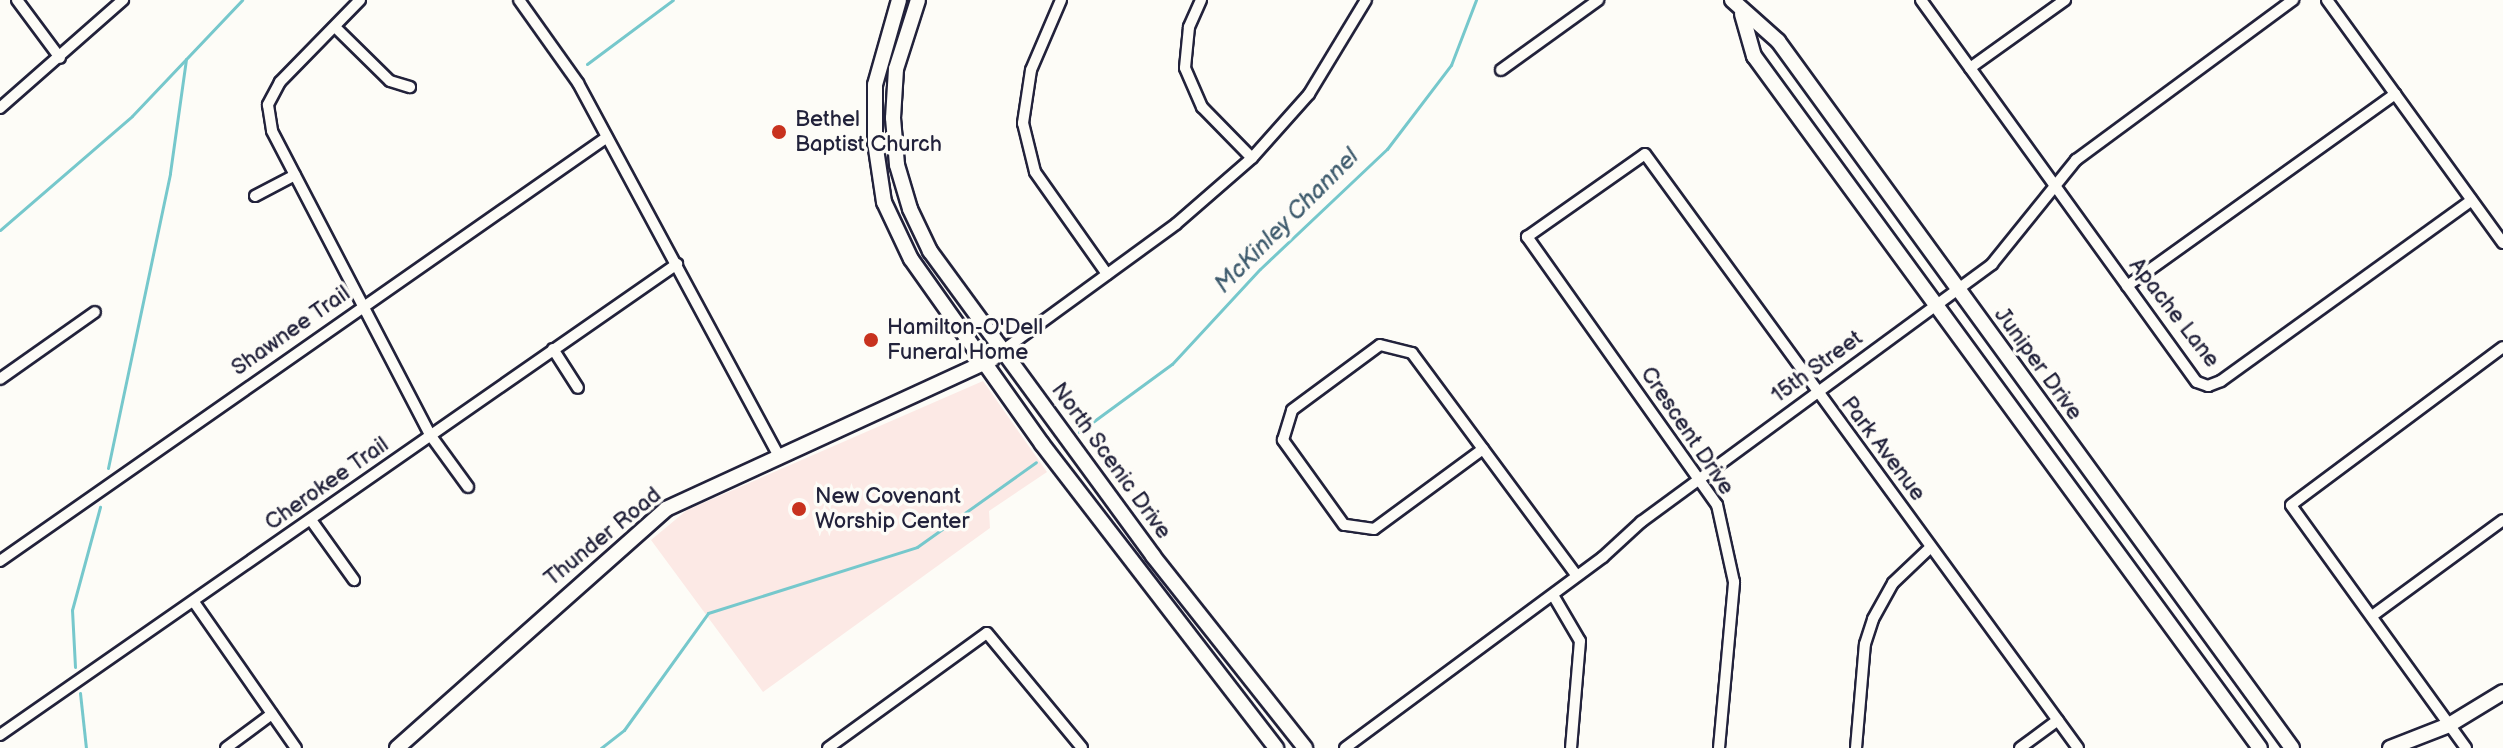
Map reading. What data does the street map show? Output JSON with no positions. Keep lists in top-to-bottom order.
{
  "streets": {
    "street": [
      "Apache Lane",
      "Shawnee Trail",
      "Juniper Drive",
      "15th Street",
      "Crescent Drive",
      "Park Avenue",
      "North Scenic Drive",
      "Cherokee Trail",
      "Thunder Road"
    ]
  },
  "crossings": [
    ["Apache Lane", "15th Street"],
    ["Juniper Drive", "15th Street"],
    ["15th Street", "Crescent Drive"],
    ["15th Street", "Park Avenue"],
    ["Crescent Drive", "Park Avenue"],
    ["North Scenic Drive", "Thunder Road"]
  ],
  "water": ["McKinley Channel"],
  "places": ["Bethel Baptist Church", "Hamilton-O'Dell Funeral Home", "New Covenant Worship Center"]
}
